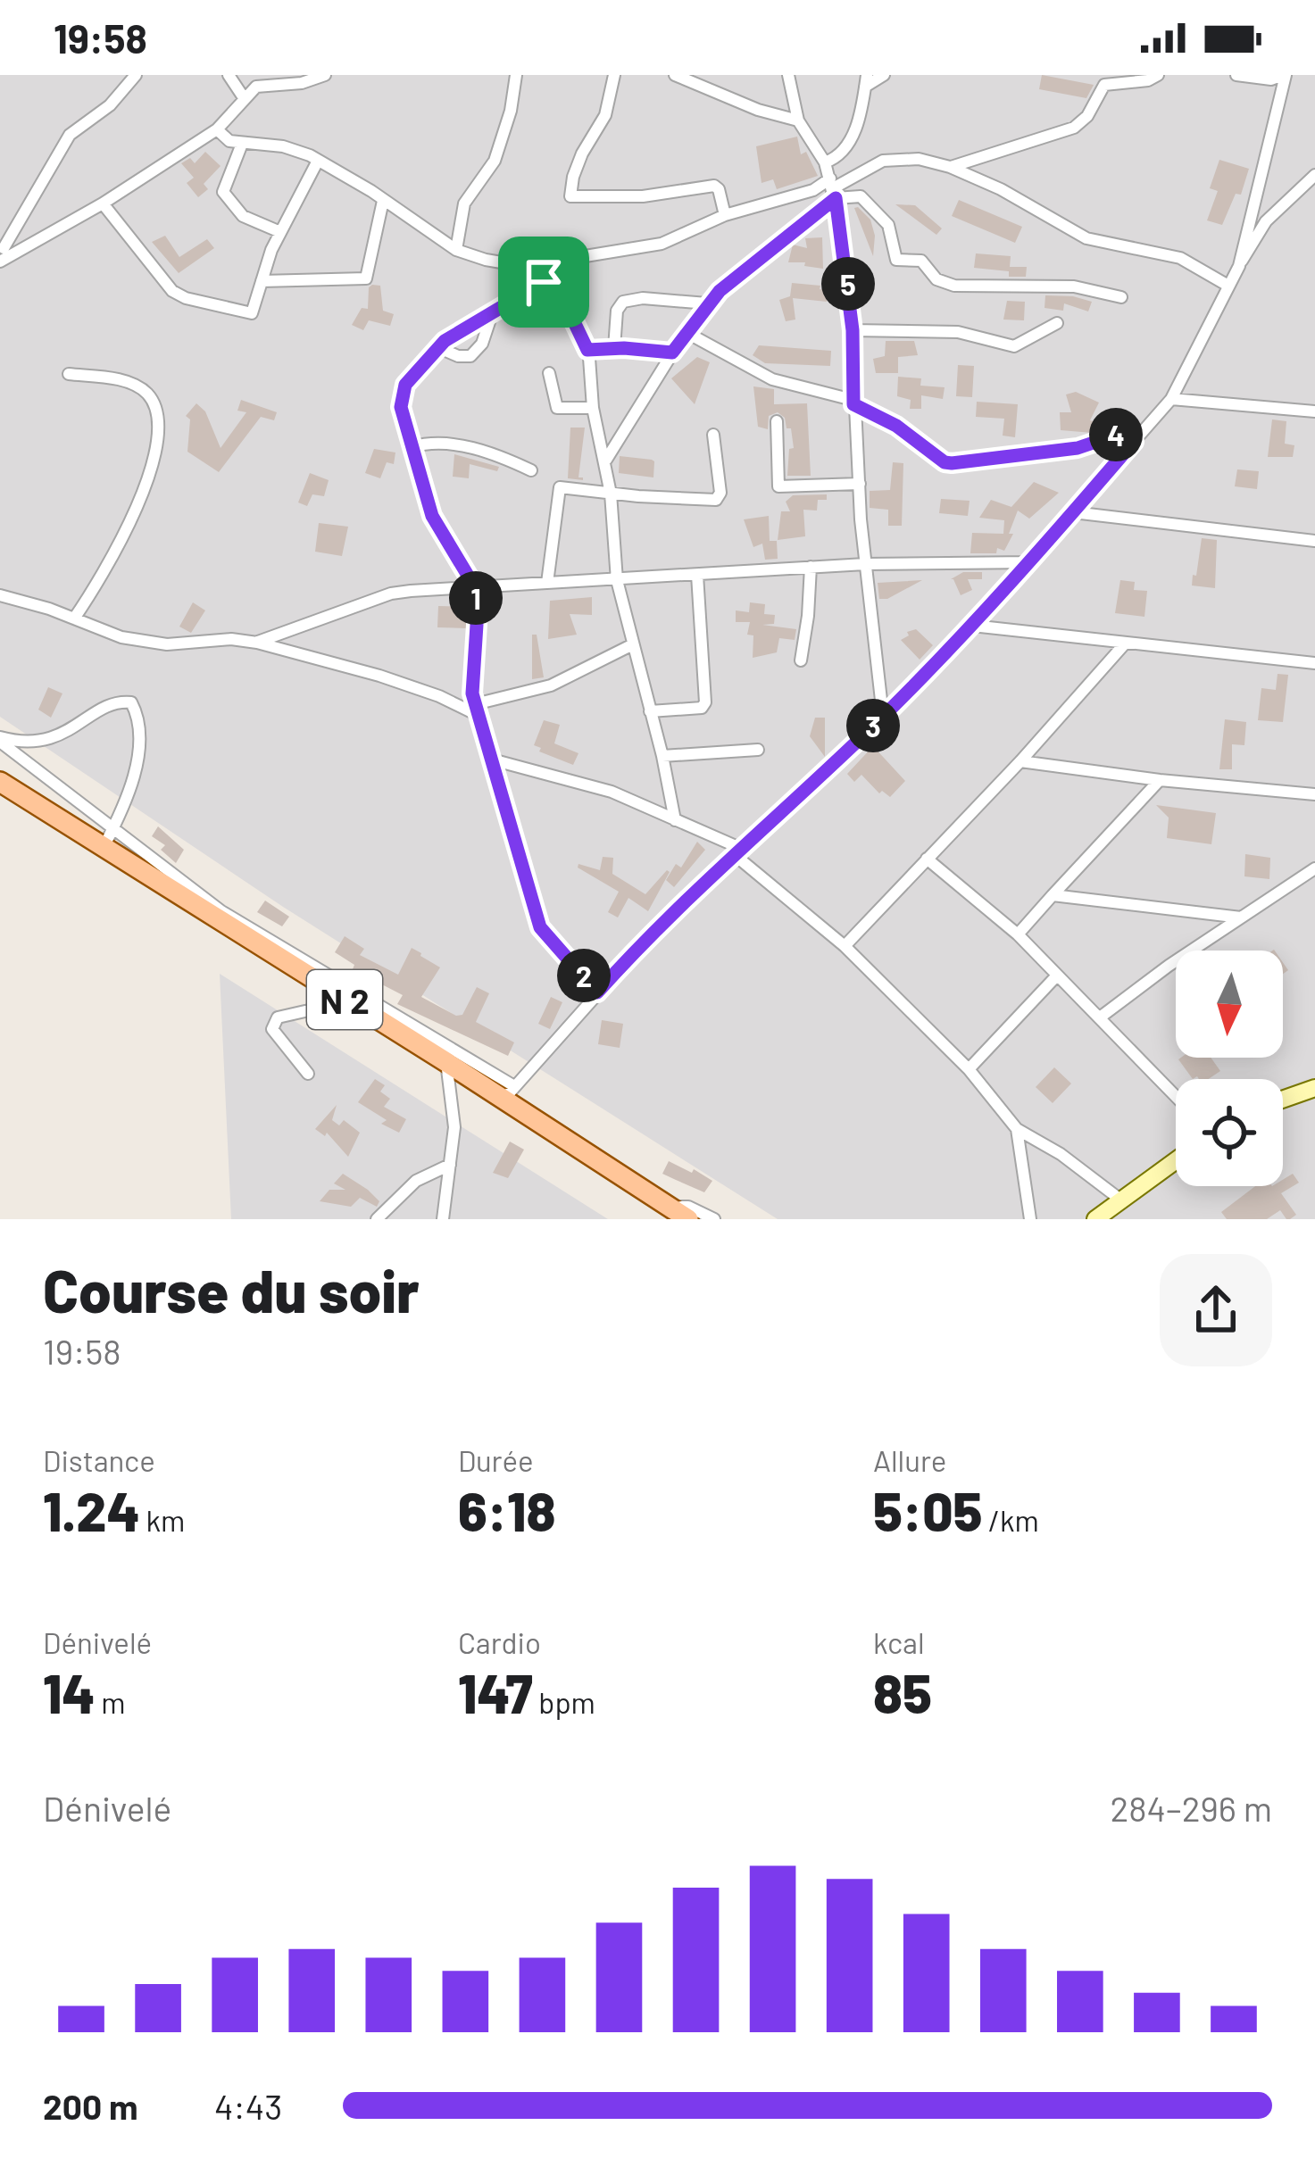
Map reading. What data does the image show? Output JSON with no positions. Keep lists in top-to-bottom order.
{
  "streets": {
    "main road": ["N 2"]
  },
  "north": "bottom",
  "page": {
    "status": "19:58",
    "pins": [
      "5",
      "4",
      "1",
      "3",
      "2"
    ],
    "heading": ["Course du soir", "19:58"],
    "stats": [
      ["Distance", "1.24 km"],
      ["Durée", "6:18"],
      ["Allure", "5:05 /km"],
      ["Dénivelé", "14 m"],
      ["Cardio", "147 bpm"],
      ["kcal", "85"]
    ],
    "chart": ["Dénivelé", "284–296 m"],
    "list": [
      {
        "name": "200 m",
        "note": "4:43"
      }
    ]
  }
}
